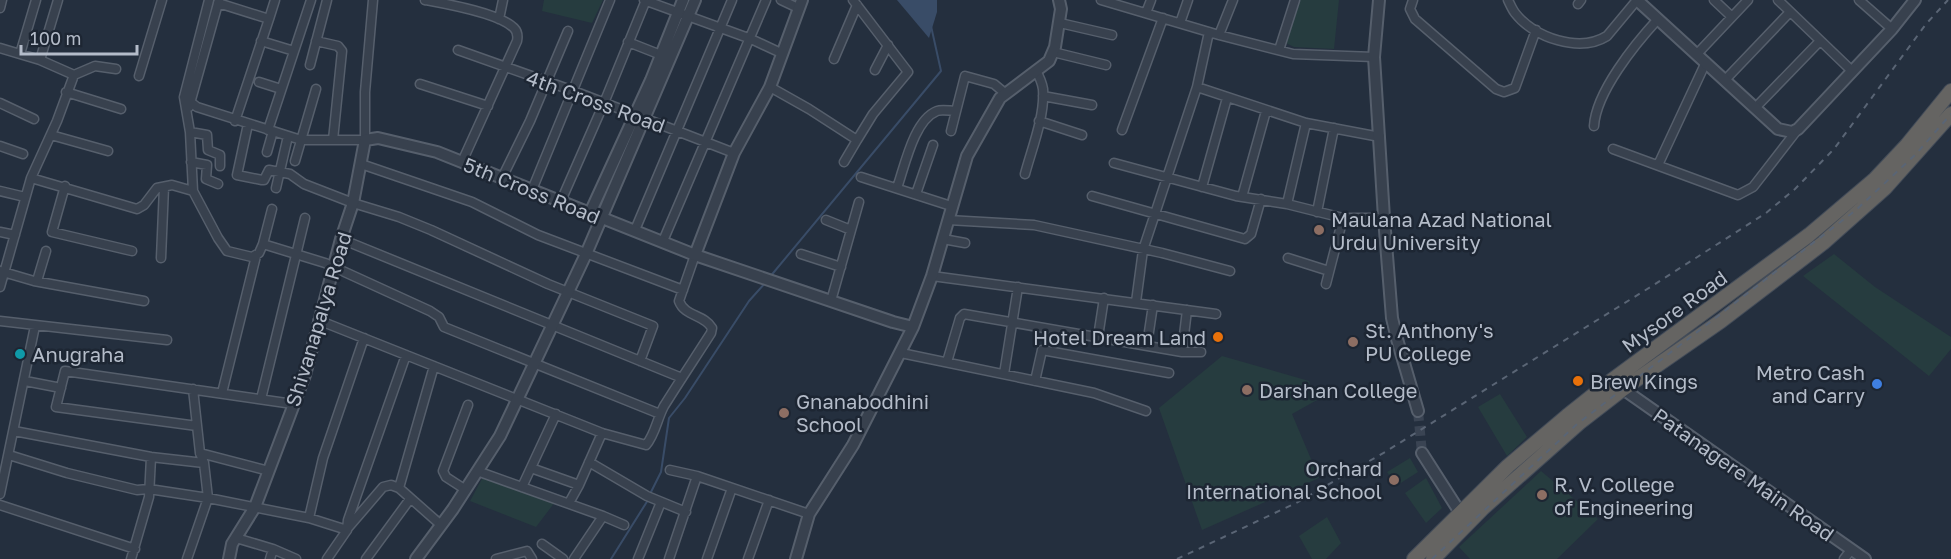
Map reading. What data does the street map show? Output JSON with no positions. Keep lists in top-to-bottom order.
{
  "streets": {
    "highway": ["Mysore Road"],
    "street": [
      "4th Cross Road",
      "5th Cross Road",
      "Shivanapalya Road",
      "Patanagere Main Road"
    ]
  },
  "crossings": [
    ["5th Cross Road", "Shivanapalya Road"],
    ["Mysore Road", "Patanagere Main Road"]
  ],
  "places": [
    "Maulana Azad National Urdu University",
    "Hotel Dream Land",
    "St. Anthony's PU College",
    "Anugraha",
    "Brew Kings",
    "Metro Cash and Carry",
    "Darshan College",
    "Gnanabodhini School",
    "Orchard International School",
    "R. V. College of Engineering"
  ],
  "scale_bar": "100 m"
}
